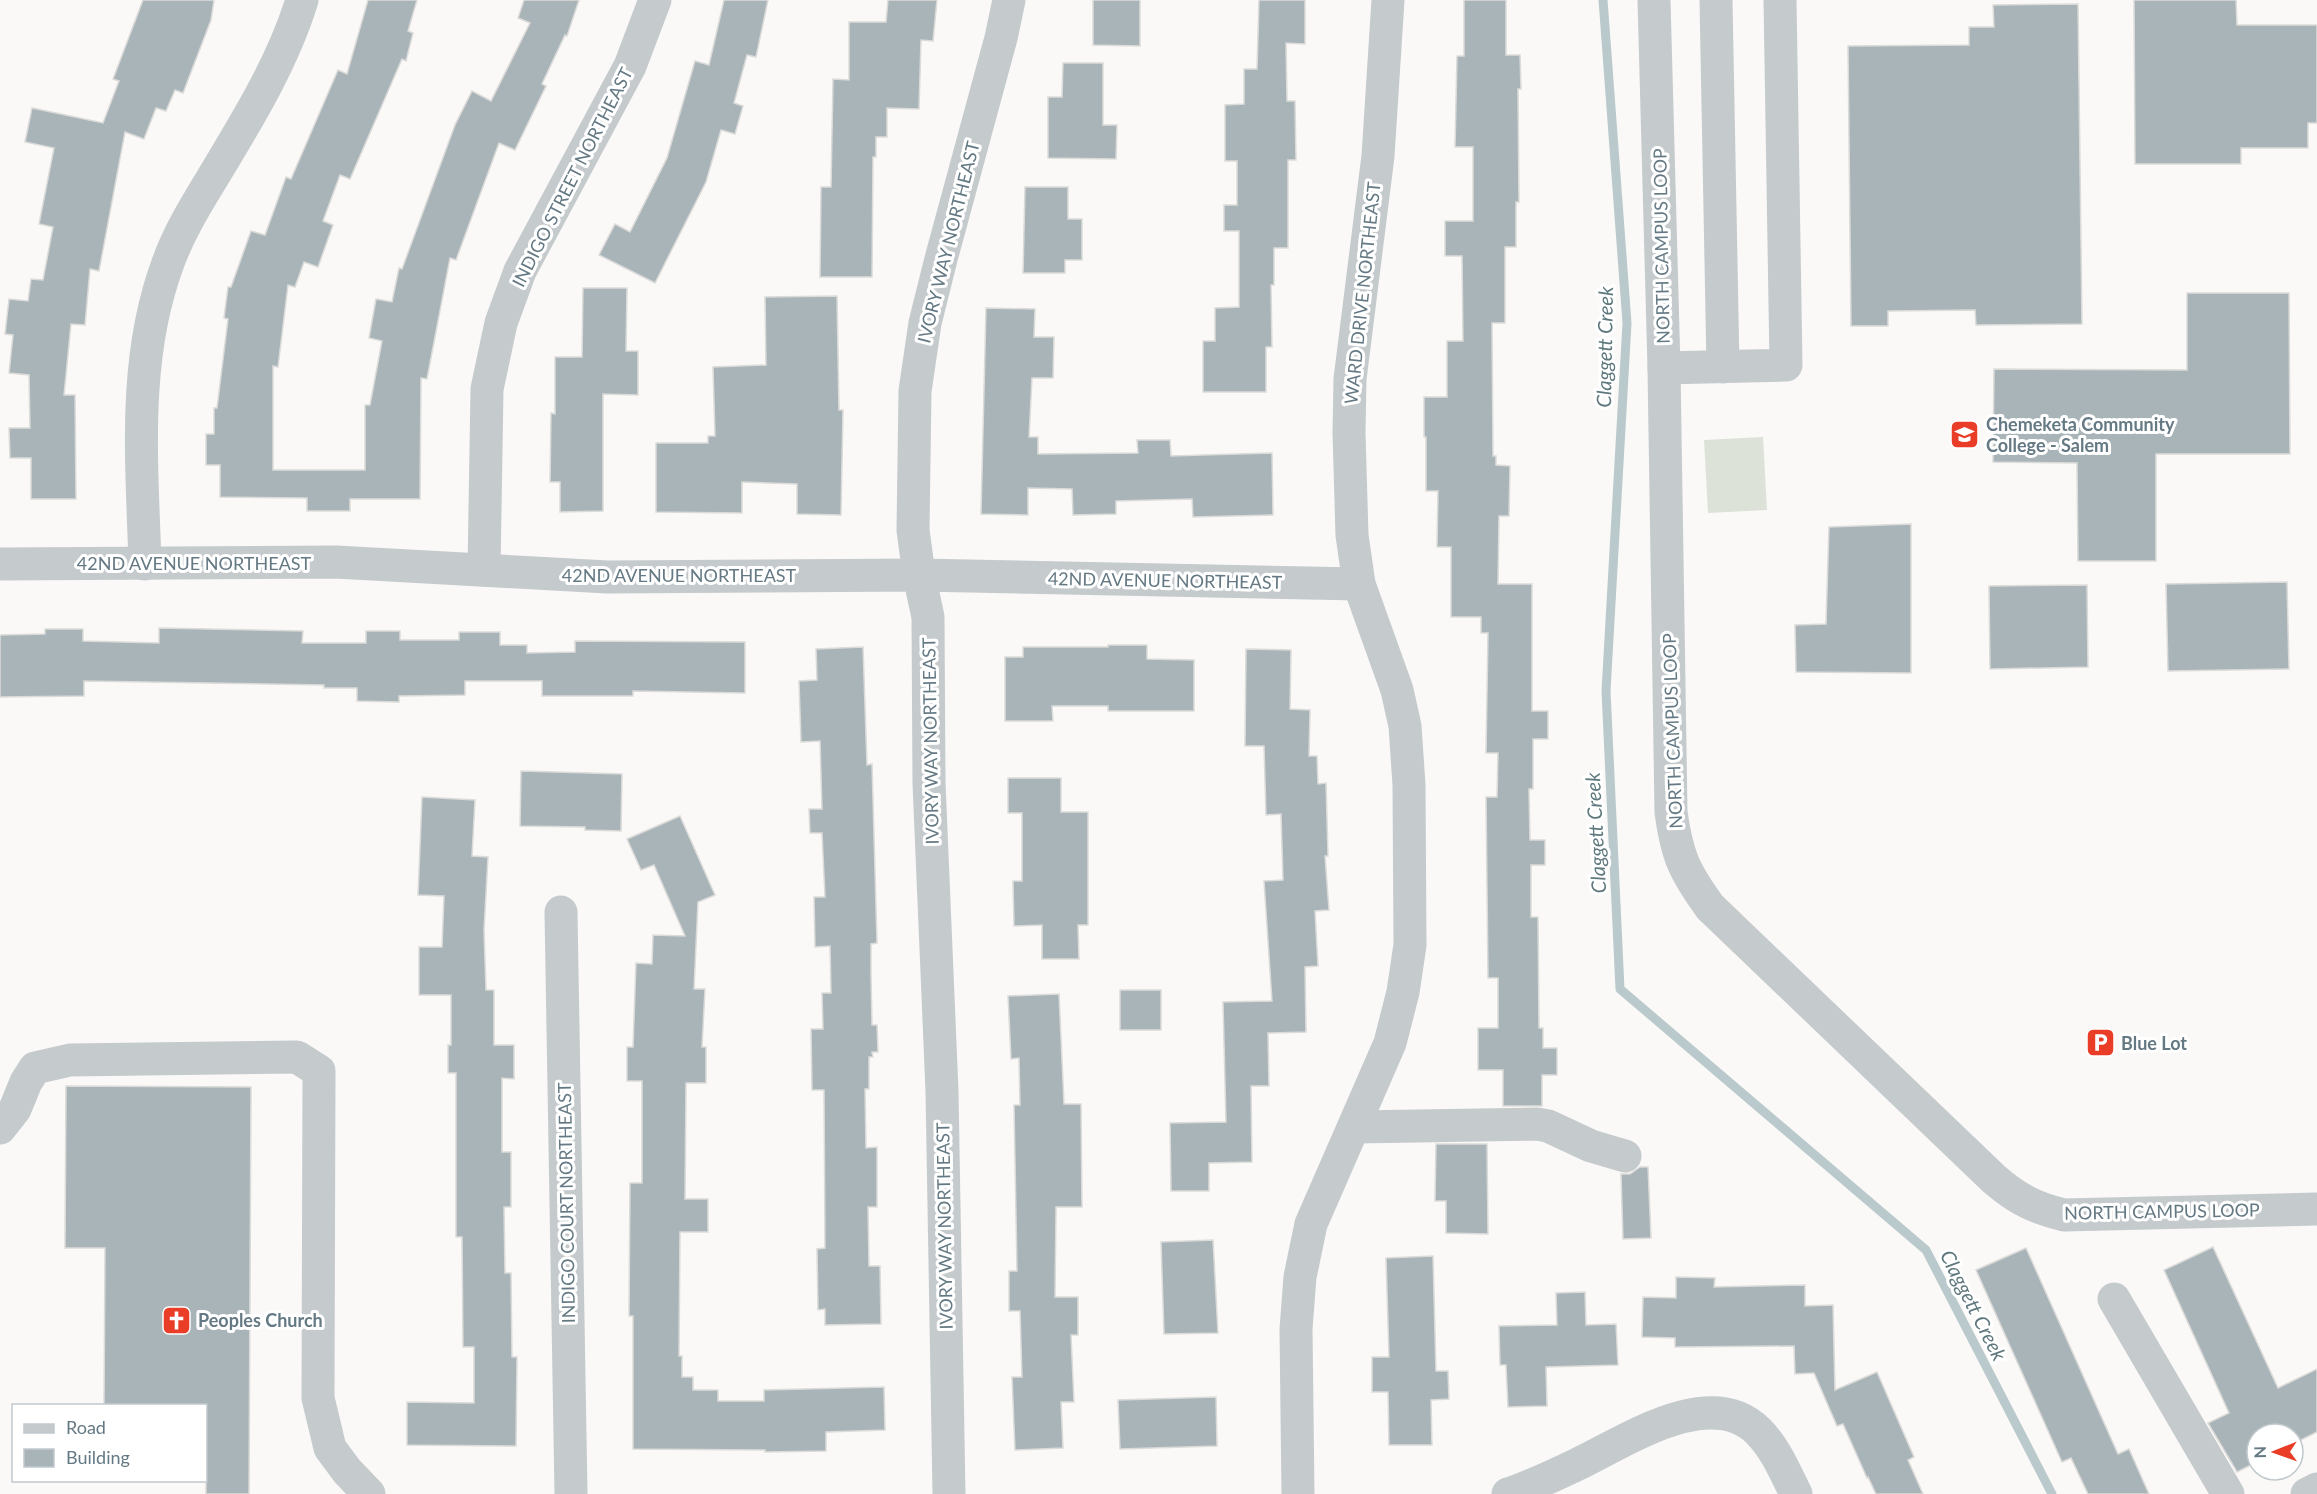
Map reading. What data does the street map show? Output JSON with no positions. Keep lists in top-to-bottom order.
{
  "streets": {
    "street": [
      "INDIGO STREET NORTHEAST",
      "IVORY WAY NORTHEAST",
      "NORTH CAMPUS LOOP",
      "WARD DRIVE NORTHEAST",
      "42ND AVENUE NORTHEAST",
      "INDIGO COURT NORTHEAST"
    ]
  },
  "crossings": [
    ["INDIGO STREET NORTHEAST", "42ND AVENUE NORTHEAST"],
    ["IVORY WAY NORTHEAST", "42ND AVENUE NORTHEAST"],
    ["WARD DRIVE NORTHEAST", "42ND AVENUE NORTHEAST"]
  ],
  "water": ["Claggett Creek"],
  "places": {
    "school or university": ["Chemeketa Community College - Salem"],
    "parking": ["Blue Lot"],
    "church": ["Peoples Church"]
  },
  "legend": ["Road", "Building"],
  "north": "left"
}
